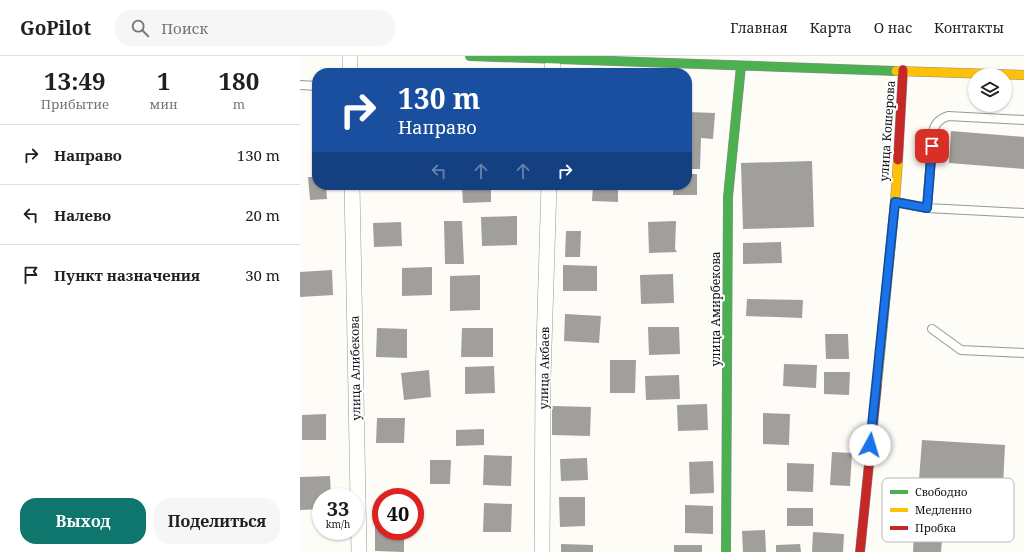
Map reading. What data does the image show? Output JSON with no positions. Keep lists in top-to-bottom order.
{
  "streets": {
    "street": [
      "улица Кошерова",
      "улица Амирбекова",
      "улица Алибекова",
      "улица Акбаев"
    ]
  },
  "legend": ["Свободно", "Медленно", "Пробка"],
  "page": {
    "header": "GoPilot",
    "search": "Поиск",
    "nav": [
      "Главная",
      "Карта",
      "О нас",
      "Контакты"
    ],
    "eta": [
      "13:49",
      "Прибытие",
      "1",
      "мин",
      "180",
      "m"
    ],
    "turn": ["130 m", "Направо"],
    "list": [
      {
        "name": "Направо",
        "value": "130 m"
      },
      {
        "name": "Налево",
        "value": "20 m"
      },
      {
        "name": "Пункт назначения",
        "value": "30 m"
      }
    ],
    "speed": "33 km/h",
    "limit": "40",
    "buttons": ["Выход", "Поделиться"]
  }
}
